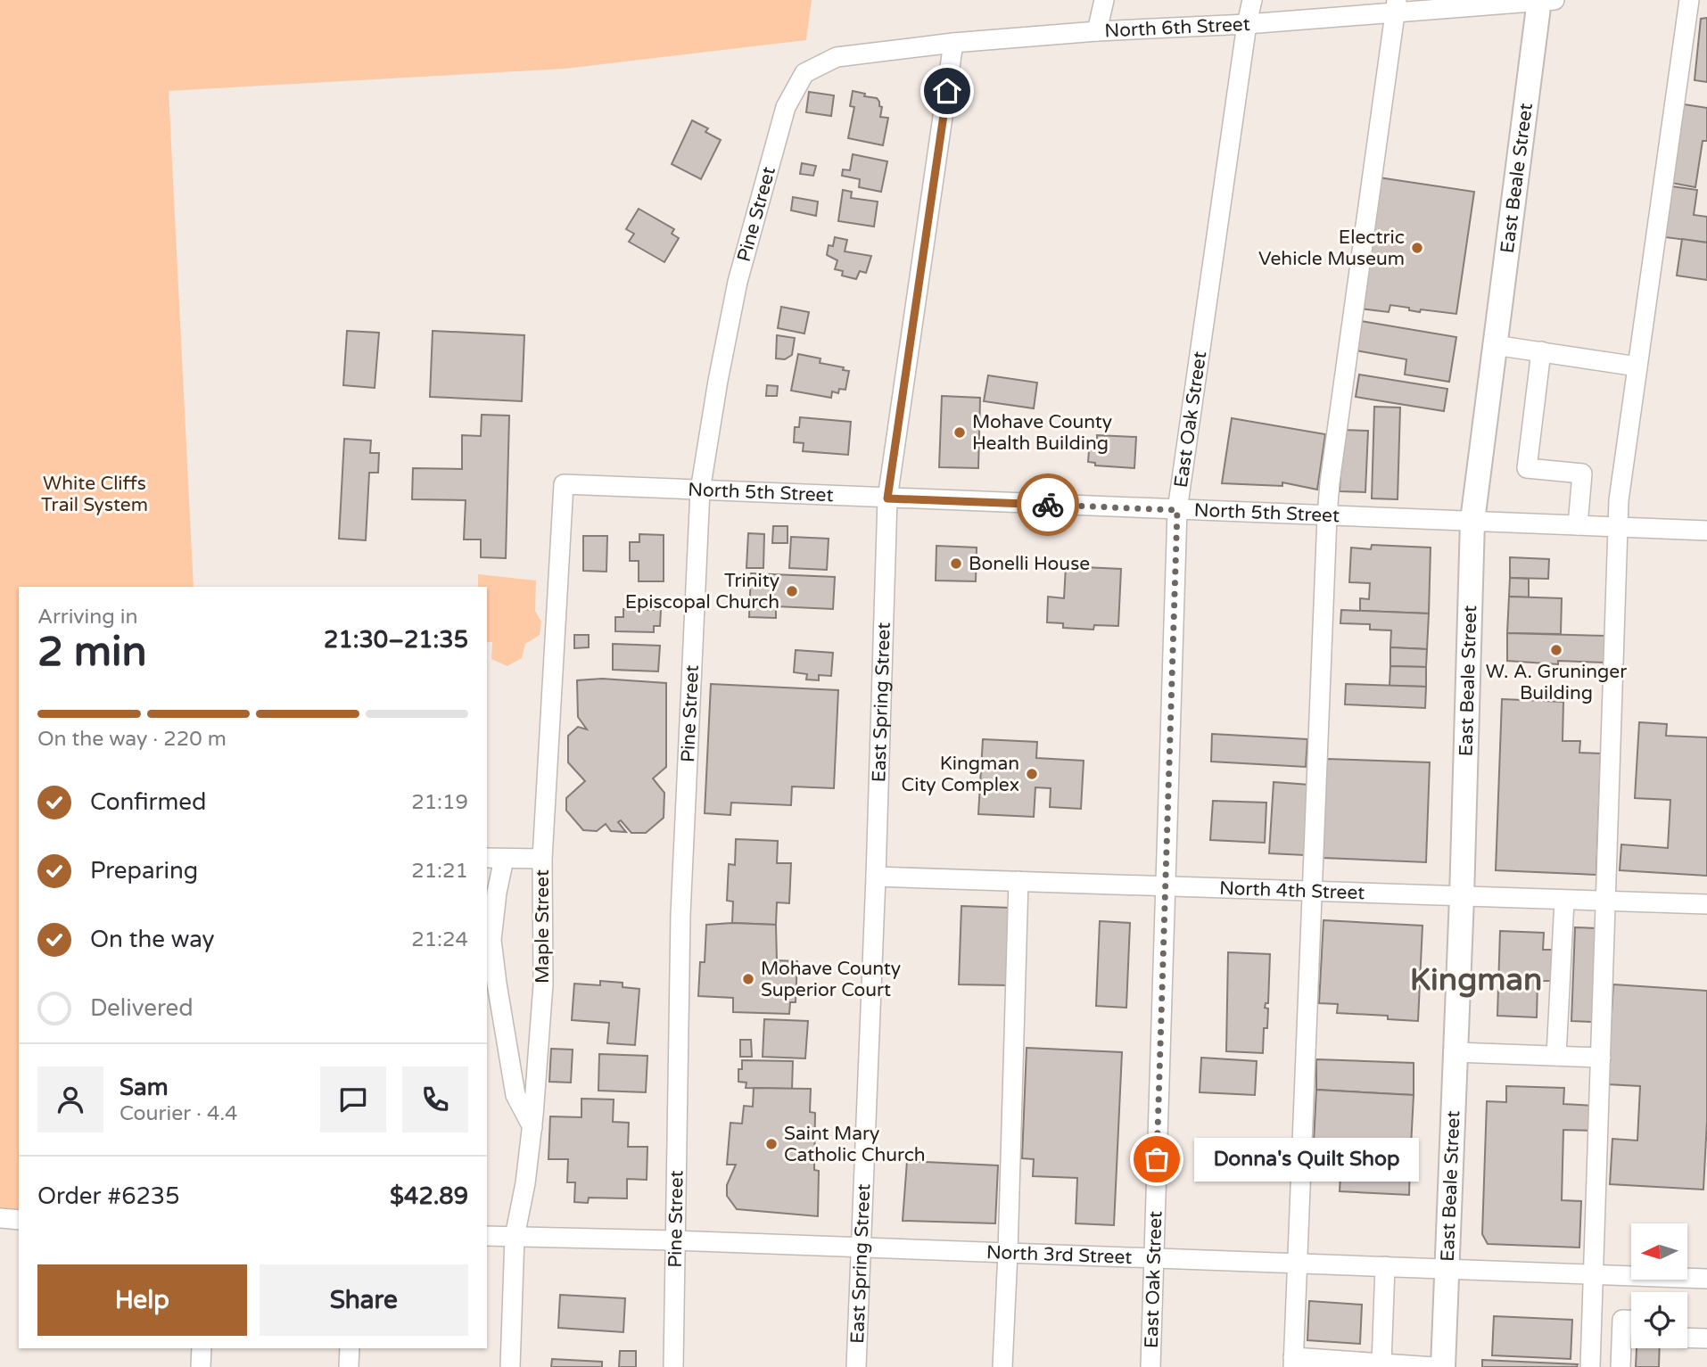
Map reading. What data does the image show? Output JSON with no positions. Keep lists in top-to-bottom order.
{
  "streets": {
    "main road": ["East Beale Street"],
    "street": [
      "North 6th Street",
      "Pine Street",
      "East Oak Street",
      "North 5th Street",
      "East Spring Street",
      "North 4th Street",
      "Maple Street",
      "North 3rd Street"
    ]
  },
  "crossings": [
    ["North 6th Street", "East Beale Street"],
    ["North 6th Street", "Pine Street"],
    ["North 6th Street", "East Oak Street"],
    ["North 6th Street", "East Spring Street"],
    ["East Beale Street", "North 5th Street"],
    ["East Beale Street", "North 4th Street"],
    ["East Beale Street", "North 3rd Street"],
    ["Pine Street", "North 5th Street"],
    ["Pine Street", "North 3rd Street"],
    ["East Oak Street", "North 5th Street"],
    ["East Oak Street", "North 4th Street"],
    ["East Oak Street", "North 3rd Street"],
    ["North 5th Street", "East Spring Street"],
    ["North 5th Street", "Maple Street"],
    ["East Spring Street", "North 4th Street"],
    ["East Spring Street", "North 3rd Street"],
    ["Maple Street", "North 3rd Street"]
  ],
  "districts": ["Kingman"],
  "parks": ["White Cliffs Trail System"],
  "places": [
    "Electric Vehicle Museum",
    "Mohave County Health Building",
    "Bonelli House",
    "Trinity Episcopal Church",
    "W. A. Gruninger Building",
    "Kingman City Complex",
    "Mohave County Superior Court",
    "Saint Mary Catholic Church",
    "Donna's Quilt Shop"
  ],
  "north": "left",
  "page": {
    "heading": ["2 min", "Arriving in", "21:30–21:35"],
    "panel": [
      "Sam",
      "Courier · 4.4",
      "Order #6235",
      "$42.89"
    ],
    "bar": "On the way · 220 m",
    "list": [
      ["Confirmed", "21:19"],
      ["Preparing", "21:21"],
      ["On the way", "21:24"],
      "Delivered"
    ],
    "bubble": "Donna's Quilt Shop",
    "buttons": ["Help", "Share"]
  }
}
